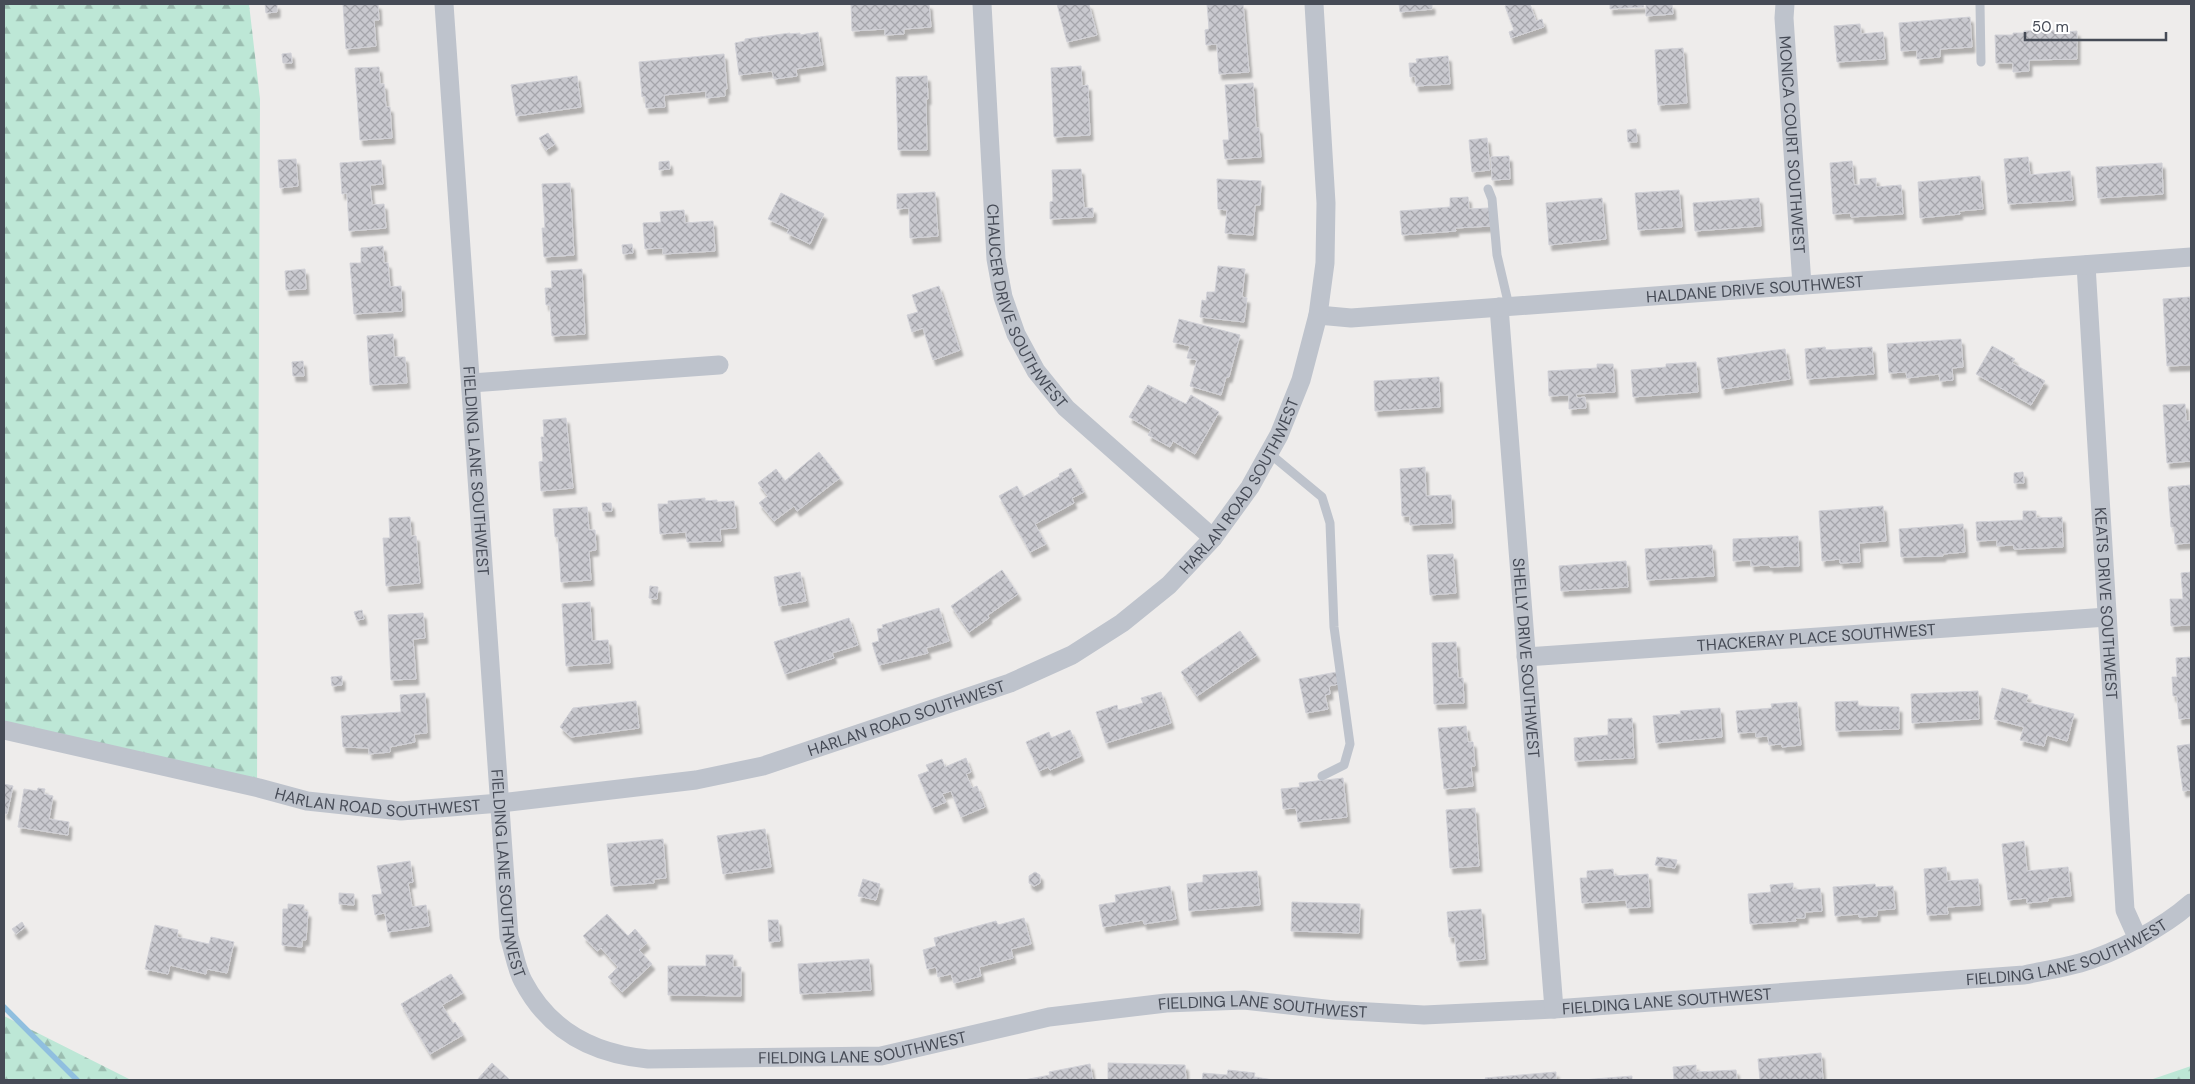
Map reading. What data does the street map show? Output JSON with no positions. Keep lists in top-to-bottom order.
{
  "streets": {
    "street": [
      "MONICA COURT SOUTHWEST",
      "HALDANE DRIVE SOUTHWEST",
      "CHAUCER DRIVE SOUTHWEST",
      "FIELDING LANE SOUTHWEST",
      "HARLAN ROAD SOUTHWEST",
      "KEATS DRIVE SOUTHWEST",
      "THACKERAY PLACE SOUTHWEST",
      "SHELLY DRIVE SOUTHWEST"
    ]
  },
  "crossings": [
    ["MONICA COURT SOUTHWEST", "HALDANE DRIVE SOUTHWEST"],
    ["HALDANE DRIVE SOUTHWEST", "HARLAN ROAD SOUTHWEST"],
    ["HALDANE DRIVE SOUTHWEST", "KEATS DRIVE SOUTHWEST"],
    ["HALDANE DRIVE SOUTHWEST", "SHELLY DRIVE SOUTHWEST"],
    ["CHAUCER DRIVE SOUTHWEST", "HARLAN ROAD SOUTHWEST"],
    ["FIELDING LANE SOUTHWEST", "HARLAN ROAD SOUTHWEST"],
    ["FIELDING LANE SOUTHWEST", "KEATS DRIVE SOUTHWEST"],
    ["FIELDING LANE SOUTHWEST", "SHELLY DRIVE SOUTHWEST"],
    ["KEATS DRIVE SOUTHWEST", "THACKERAY PLACE SOUTHWEST"],
    ["THACKERAY PLACE SOUTHWEST", "SHELLY DRIVE SOUTHWEST"]
  ],
  "scale_bar": "50 m"
}
